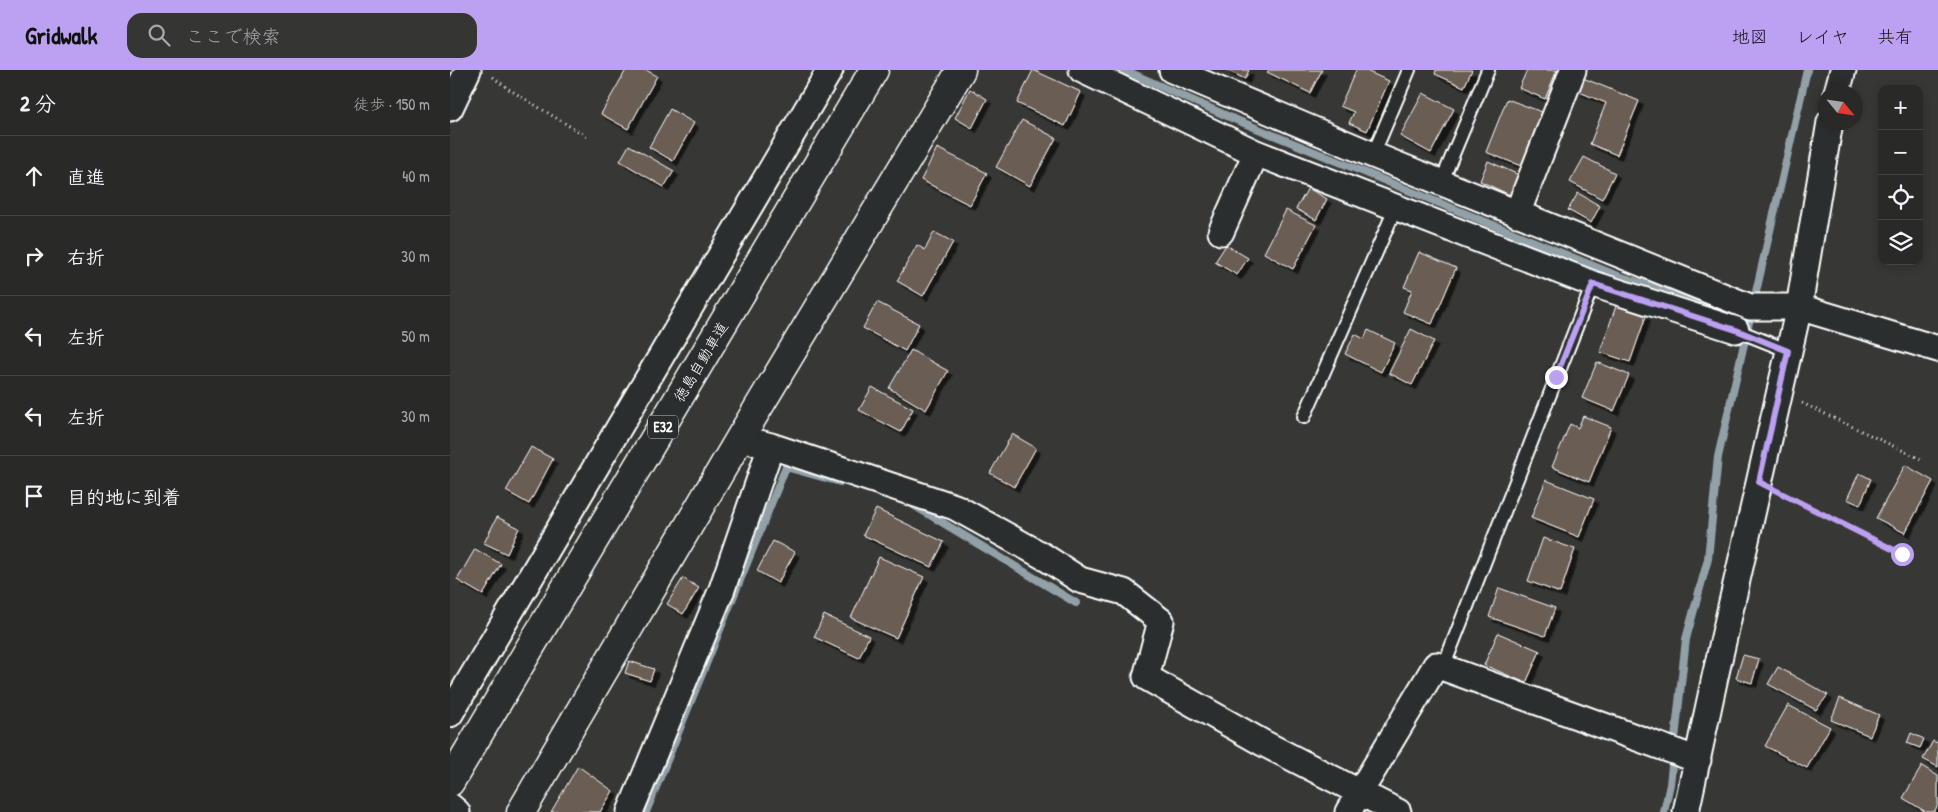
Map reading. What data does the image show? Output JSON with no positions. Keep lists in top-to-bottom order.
{
  "streets": {
    "main road": ["徳島自動車道", "E32"]
  },
  "north": "bottom right",
  "page": {
    "header": "Gridwalk",
    "search": "ここで検索",
    "nav": ["地図", "レイヤ", "共有"],
    "heading": ["2 分", "徒歩 · 150 m"],
    "map_buttons": ["+", "−"],
    "list": [
      ["直進", "40 m"],
      ["右折", "30 m"],
      ["左折", "50 m"],
      ["左折", "30 m"],
      "目的地に到着"
    ]
  }
}
